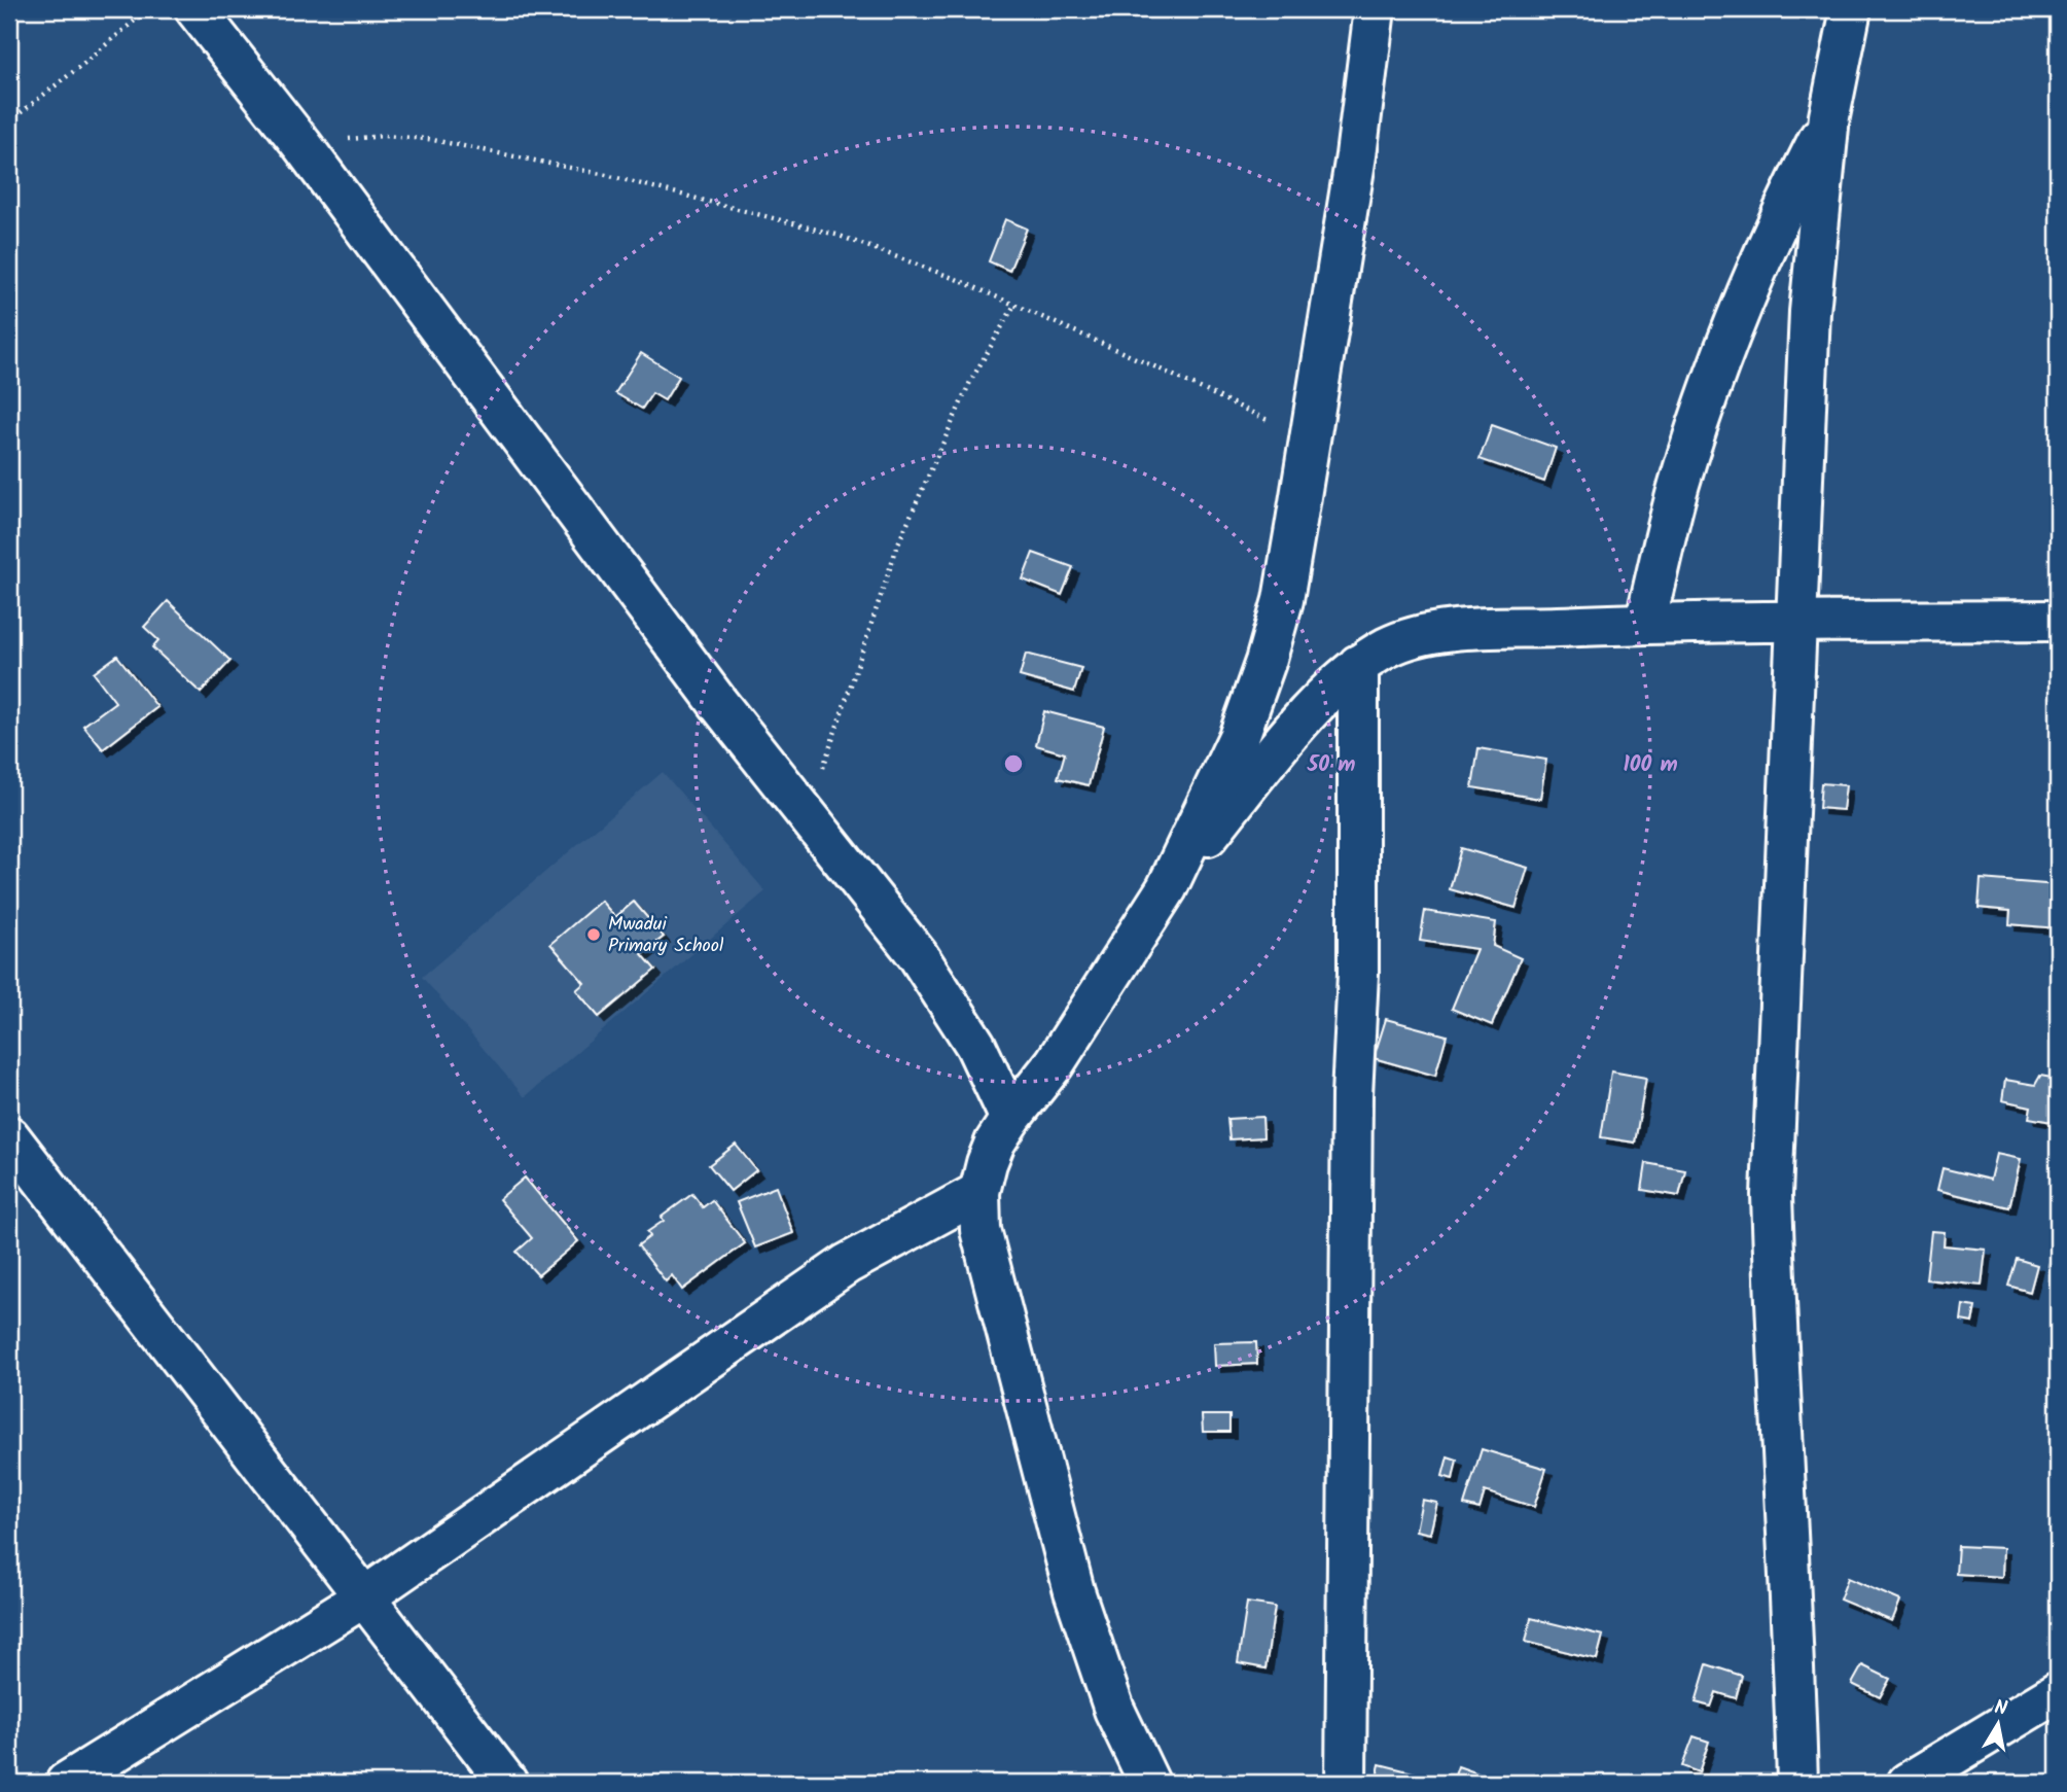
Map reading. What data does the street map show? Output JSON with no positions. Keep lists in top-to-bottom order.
{
  "places": ["Mwadui Primary School"],
  "north": "top",
  "rings": ["50 m", "100 m"]
}
